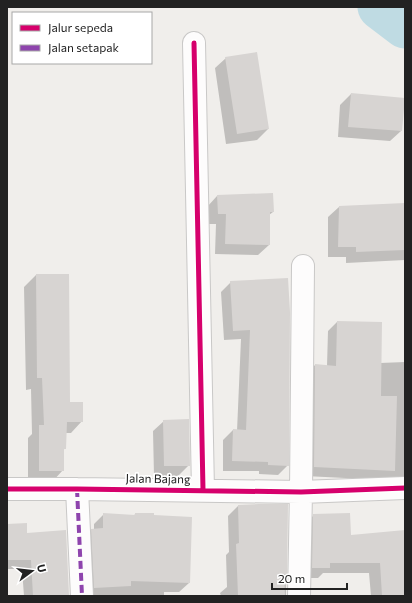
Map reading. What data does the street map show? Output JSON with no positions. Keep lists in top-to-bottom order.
{
  "streets": {
    "street": ["Jalan Bajang"]
  },
  "legend": ["Jalur sepeda", "Jalan setapak"],
  "scale_bar": "20 m",
  "north": "right"
}
